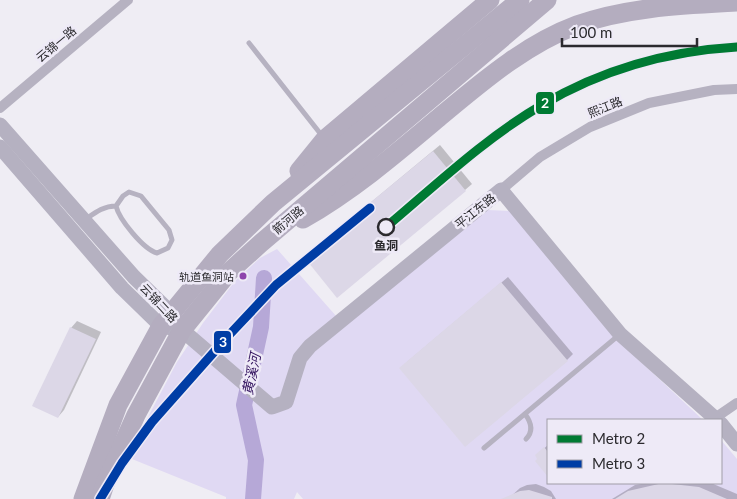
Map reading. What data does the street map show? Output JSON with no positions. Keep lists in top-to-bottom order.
{
  "streets": {
    "highway": ["箭河路"],
    "street": [
      "云锦一路",
      "熙江路",
      "平江东路",
      "云锦二路"
    ]
  },
  "crossings": [
    ["熙江路", "平江东路"],
    ["平江东路", "箭河路"],
    ["平江东路", "云锦二路"],
    ["箭河路", "云锦二路"]
  ],
  "water": ["黄溪河"],
  "places": ["鱼洞", "轨道鱼洞站"],
  "lines": ["metro line 2", "metro line 3"],
  "legend": ["Metro 2", "Metro 3"],
  "scale_bar": "100 m"
}
